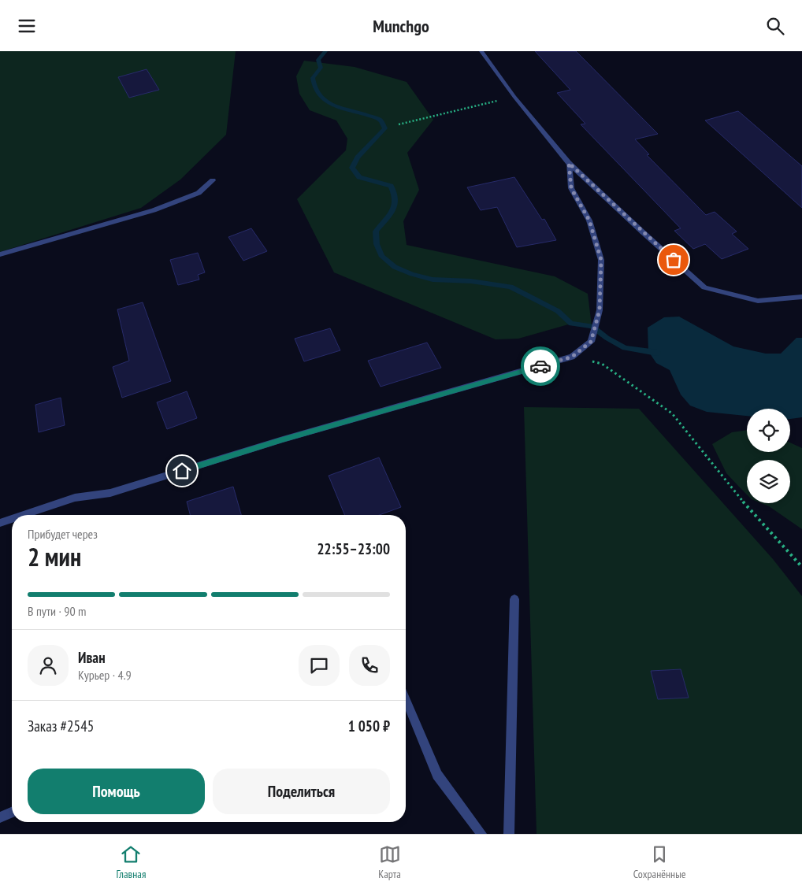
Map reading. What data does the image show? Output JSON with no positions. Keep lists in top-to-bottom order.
{
  "page": {
    "header": "Munchgo",
    "heading": ["2 мин", "Прибудет через", "22:55–23:00"],
    "panel": [
      "Иван",
      "Курьер · 4.9",
      "Заказ #2545",
      "1 050 ₽"
    ],
    "bar": "В пути · 90 m",
    "buttons": ["Помощь", "Поделиться"],
    "tabs": ["Главная", "Карта", "Сохранённые"]
  }
}
